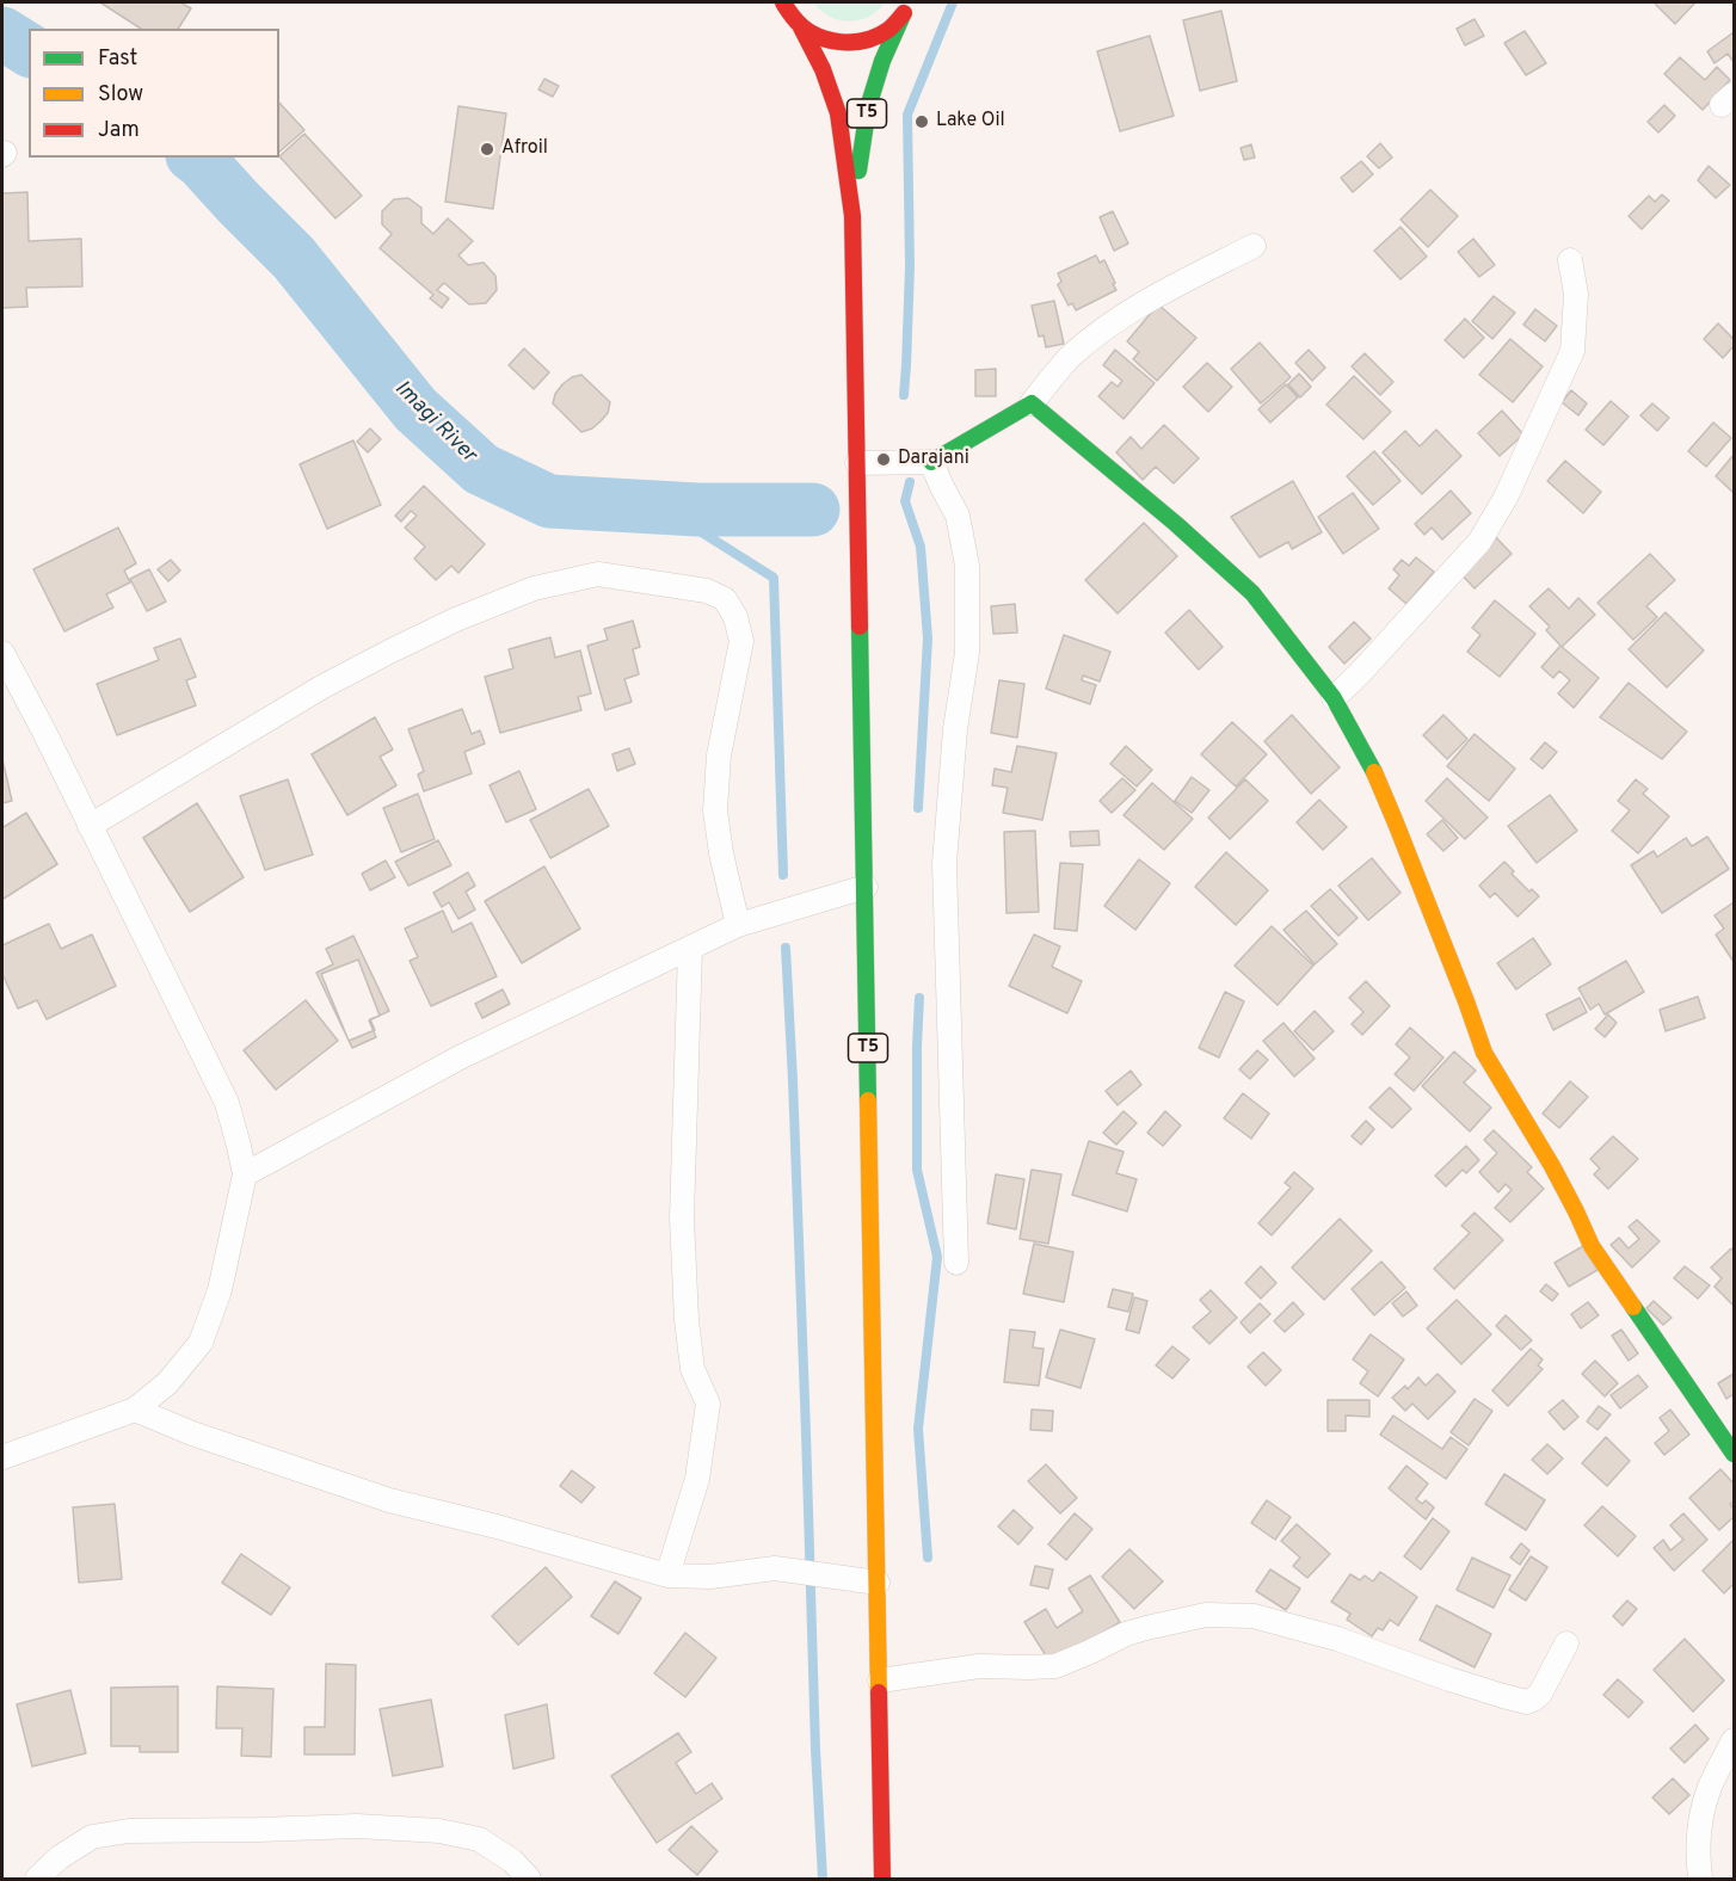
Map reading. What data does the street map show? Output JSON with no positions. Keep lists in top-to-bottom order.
{
  "streets": {
    "main road": ["T5"]
  },
  "water": ["Imagi River"],
  "places": ["Lake Oil", "Afroil", "Darajani"],
  "legend": ["Fast", "Slow", "Jam"]
}
